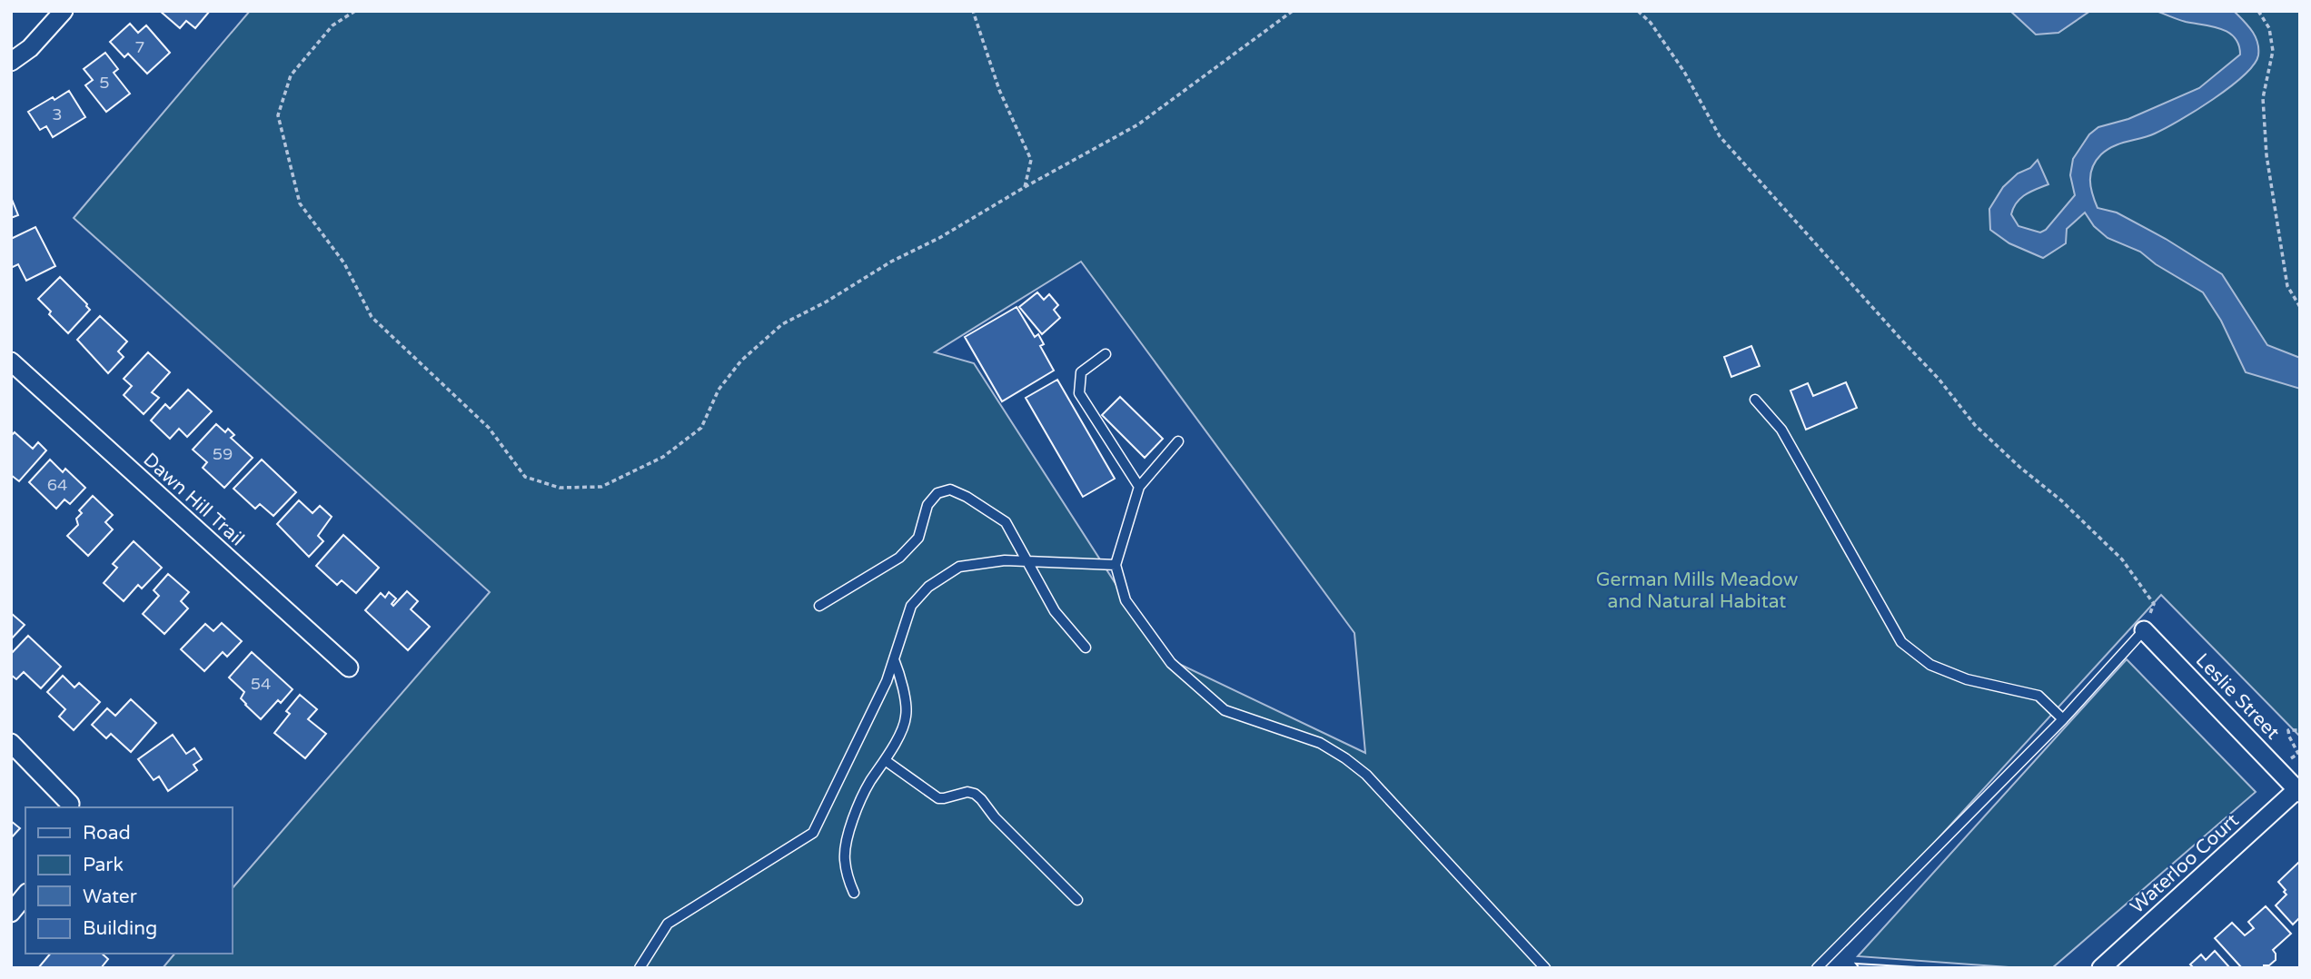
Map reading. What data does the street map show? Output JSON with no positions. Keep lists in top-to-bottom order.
{
  "streets": {
    "street": ["Dawn Hill Trail", "Leslie Street", "Waterloo Court"]
  },
  "crossings": [
    ["Leslie Street", "Waterloo Court"]
  ],
  "parks": ["German Mills Meadow and Natural Habitat"],
  "house_numbers": [
    "7",
    "5",
    "3",
    "59",
    "64",
    "54"
  ],
  "legend": [
    "Road",
    "Park",
    "Water",
    "Building"
  ]
}
